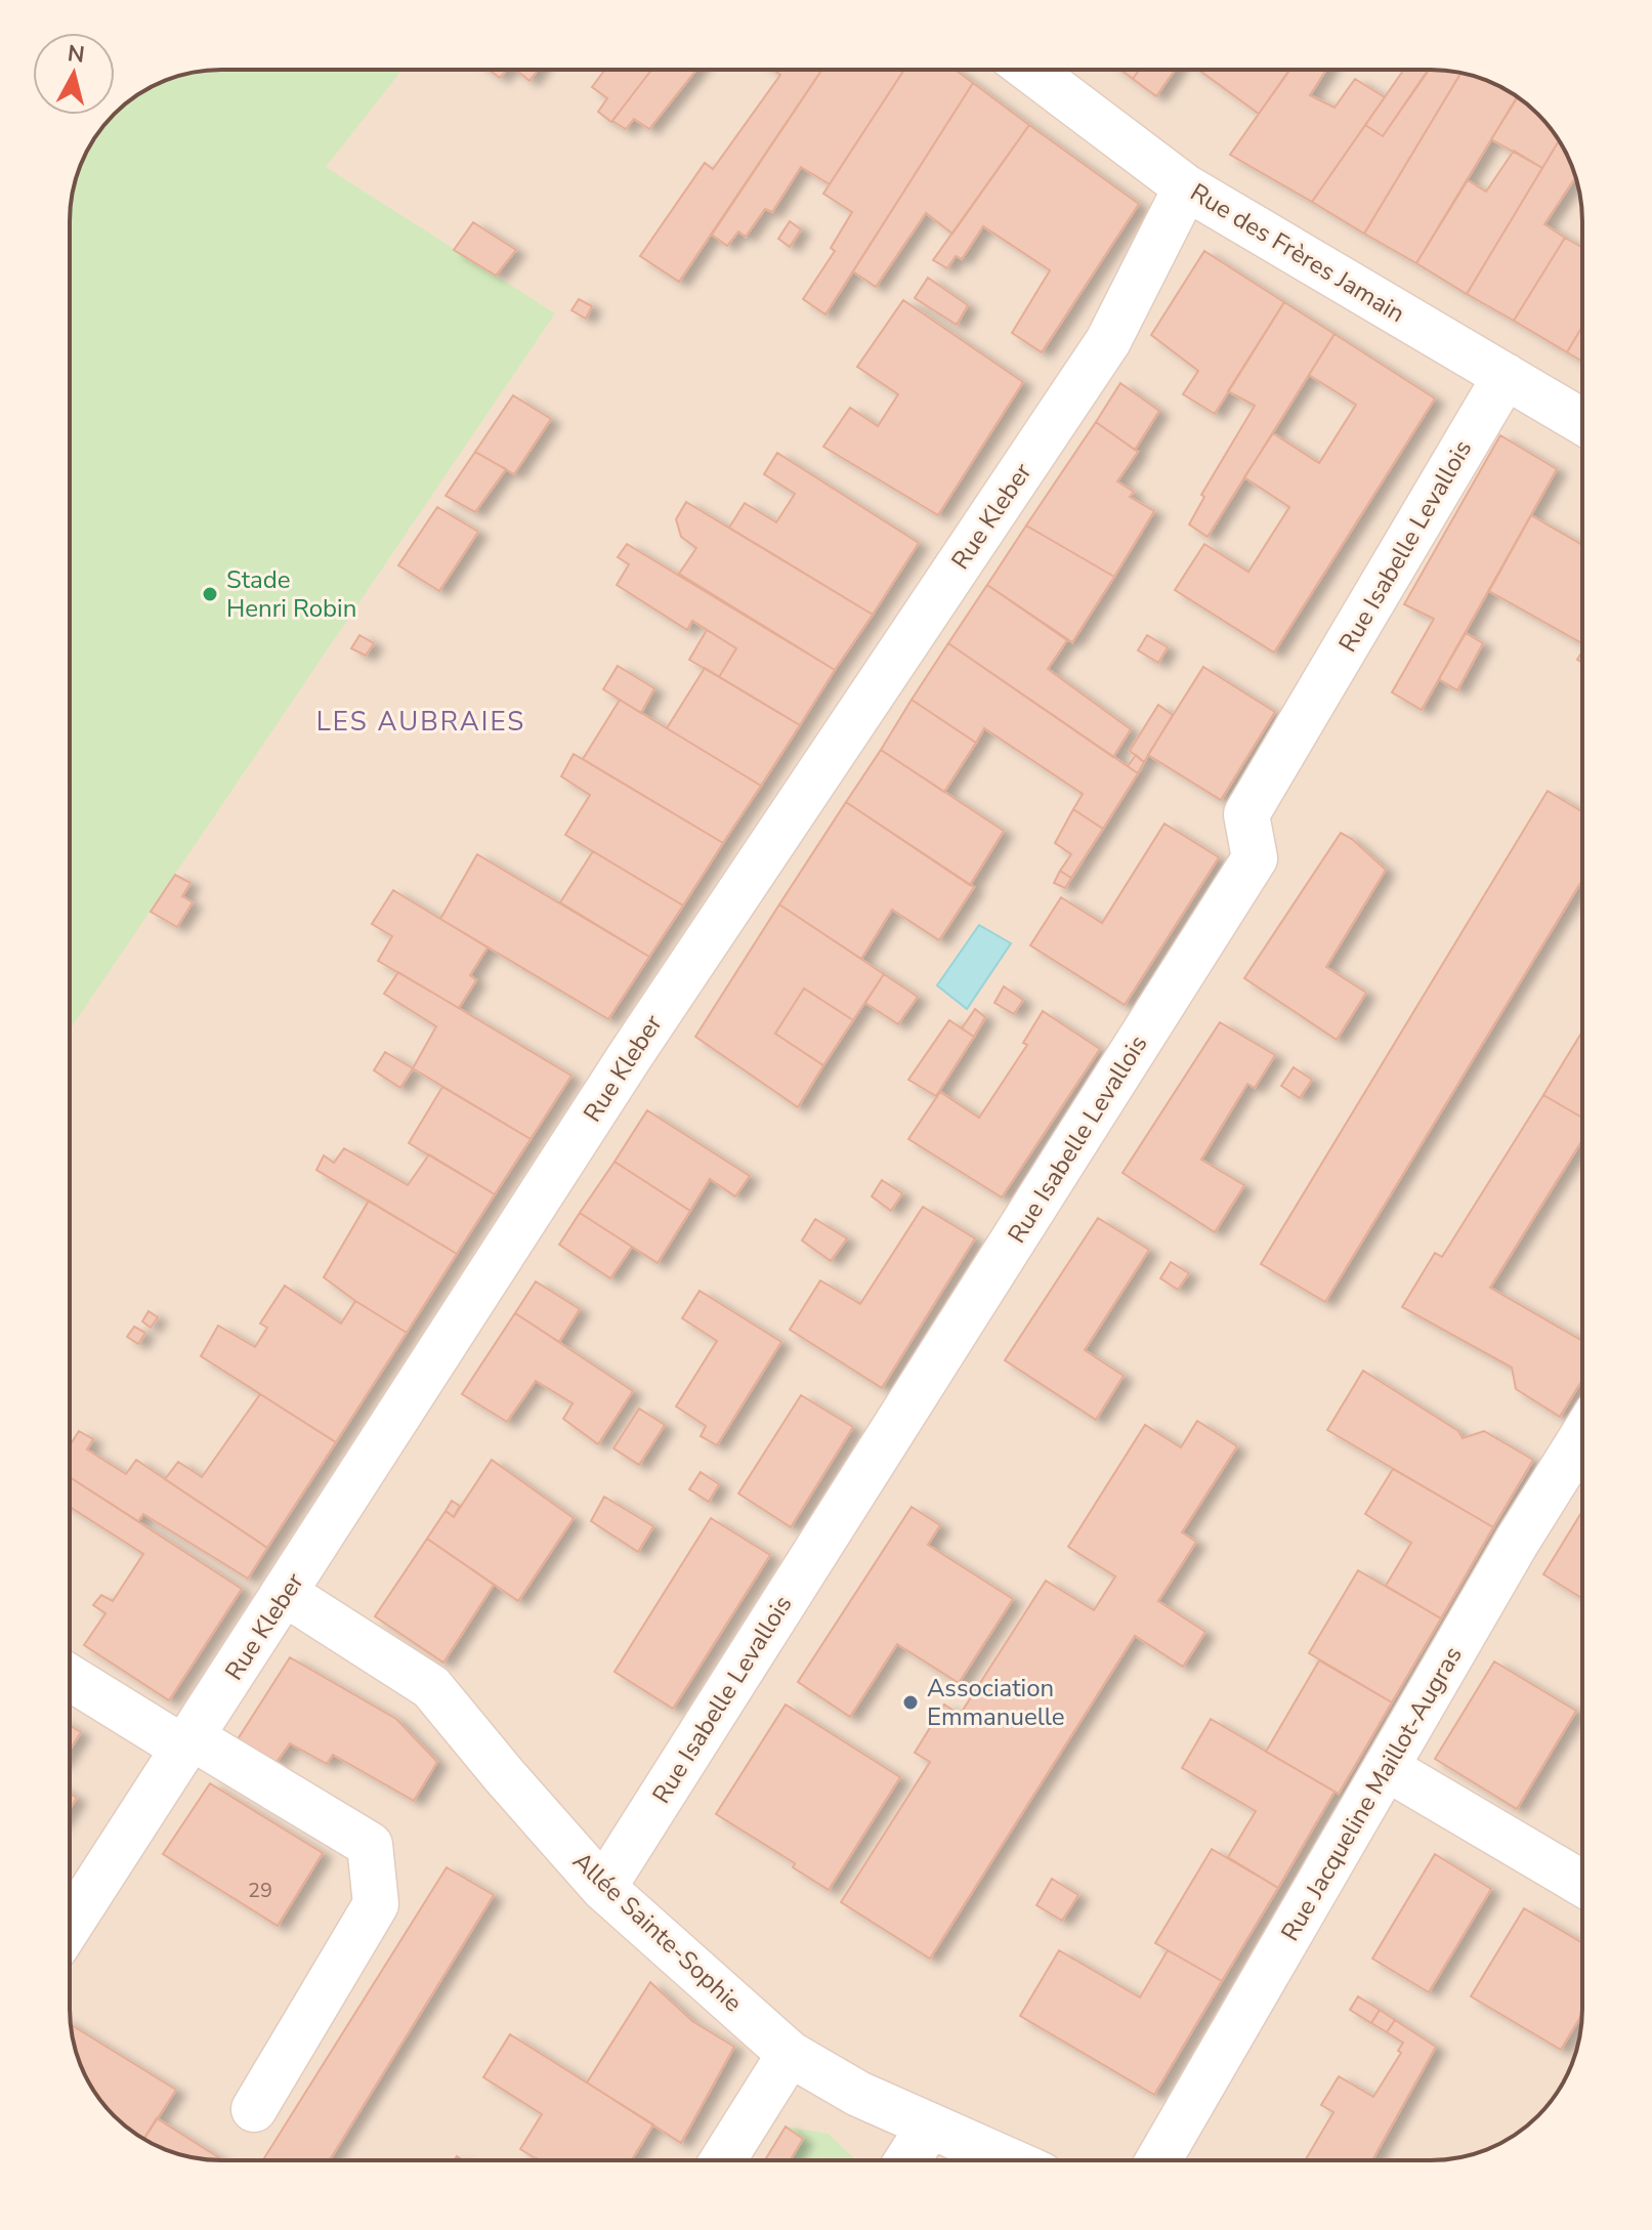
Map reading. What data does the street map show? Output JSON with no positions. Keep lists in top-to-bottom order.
{
  "streets": {
    "street": [
      "Rue des Frères Jamain",
      "Rue Kleber",
      "Rue Isabelle Levallois",
      "Rue Jacqueline Maillot-Augras",
      "Allée Sainte-Sophie"
    ]
  },
  "crossings": [
    ["Rue des Frères Jamain", "Rue Kleber"],
    ["Rue des Frères Jamain", "Rue Isabelle Levallois"],
    ["Rue Kleber", "Allée Sainte-Sophie"],
    ["Rue Isabelle Levallois", "Allée Sainte-Sophie"]
  ],
  "districts": ["LES AUBRAIES"],
  "places": ["Stade Henri Robin", "Association Emmanuelle"],
  "house_numbers": ["29"],
  "north": "top"
}
